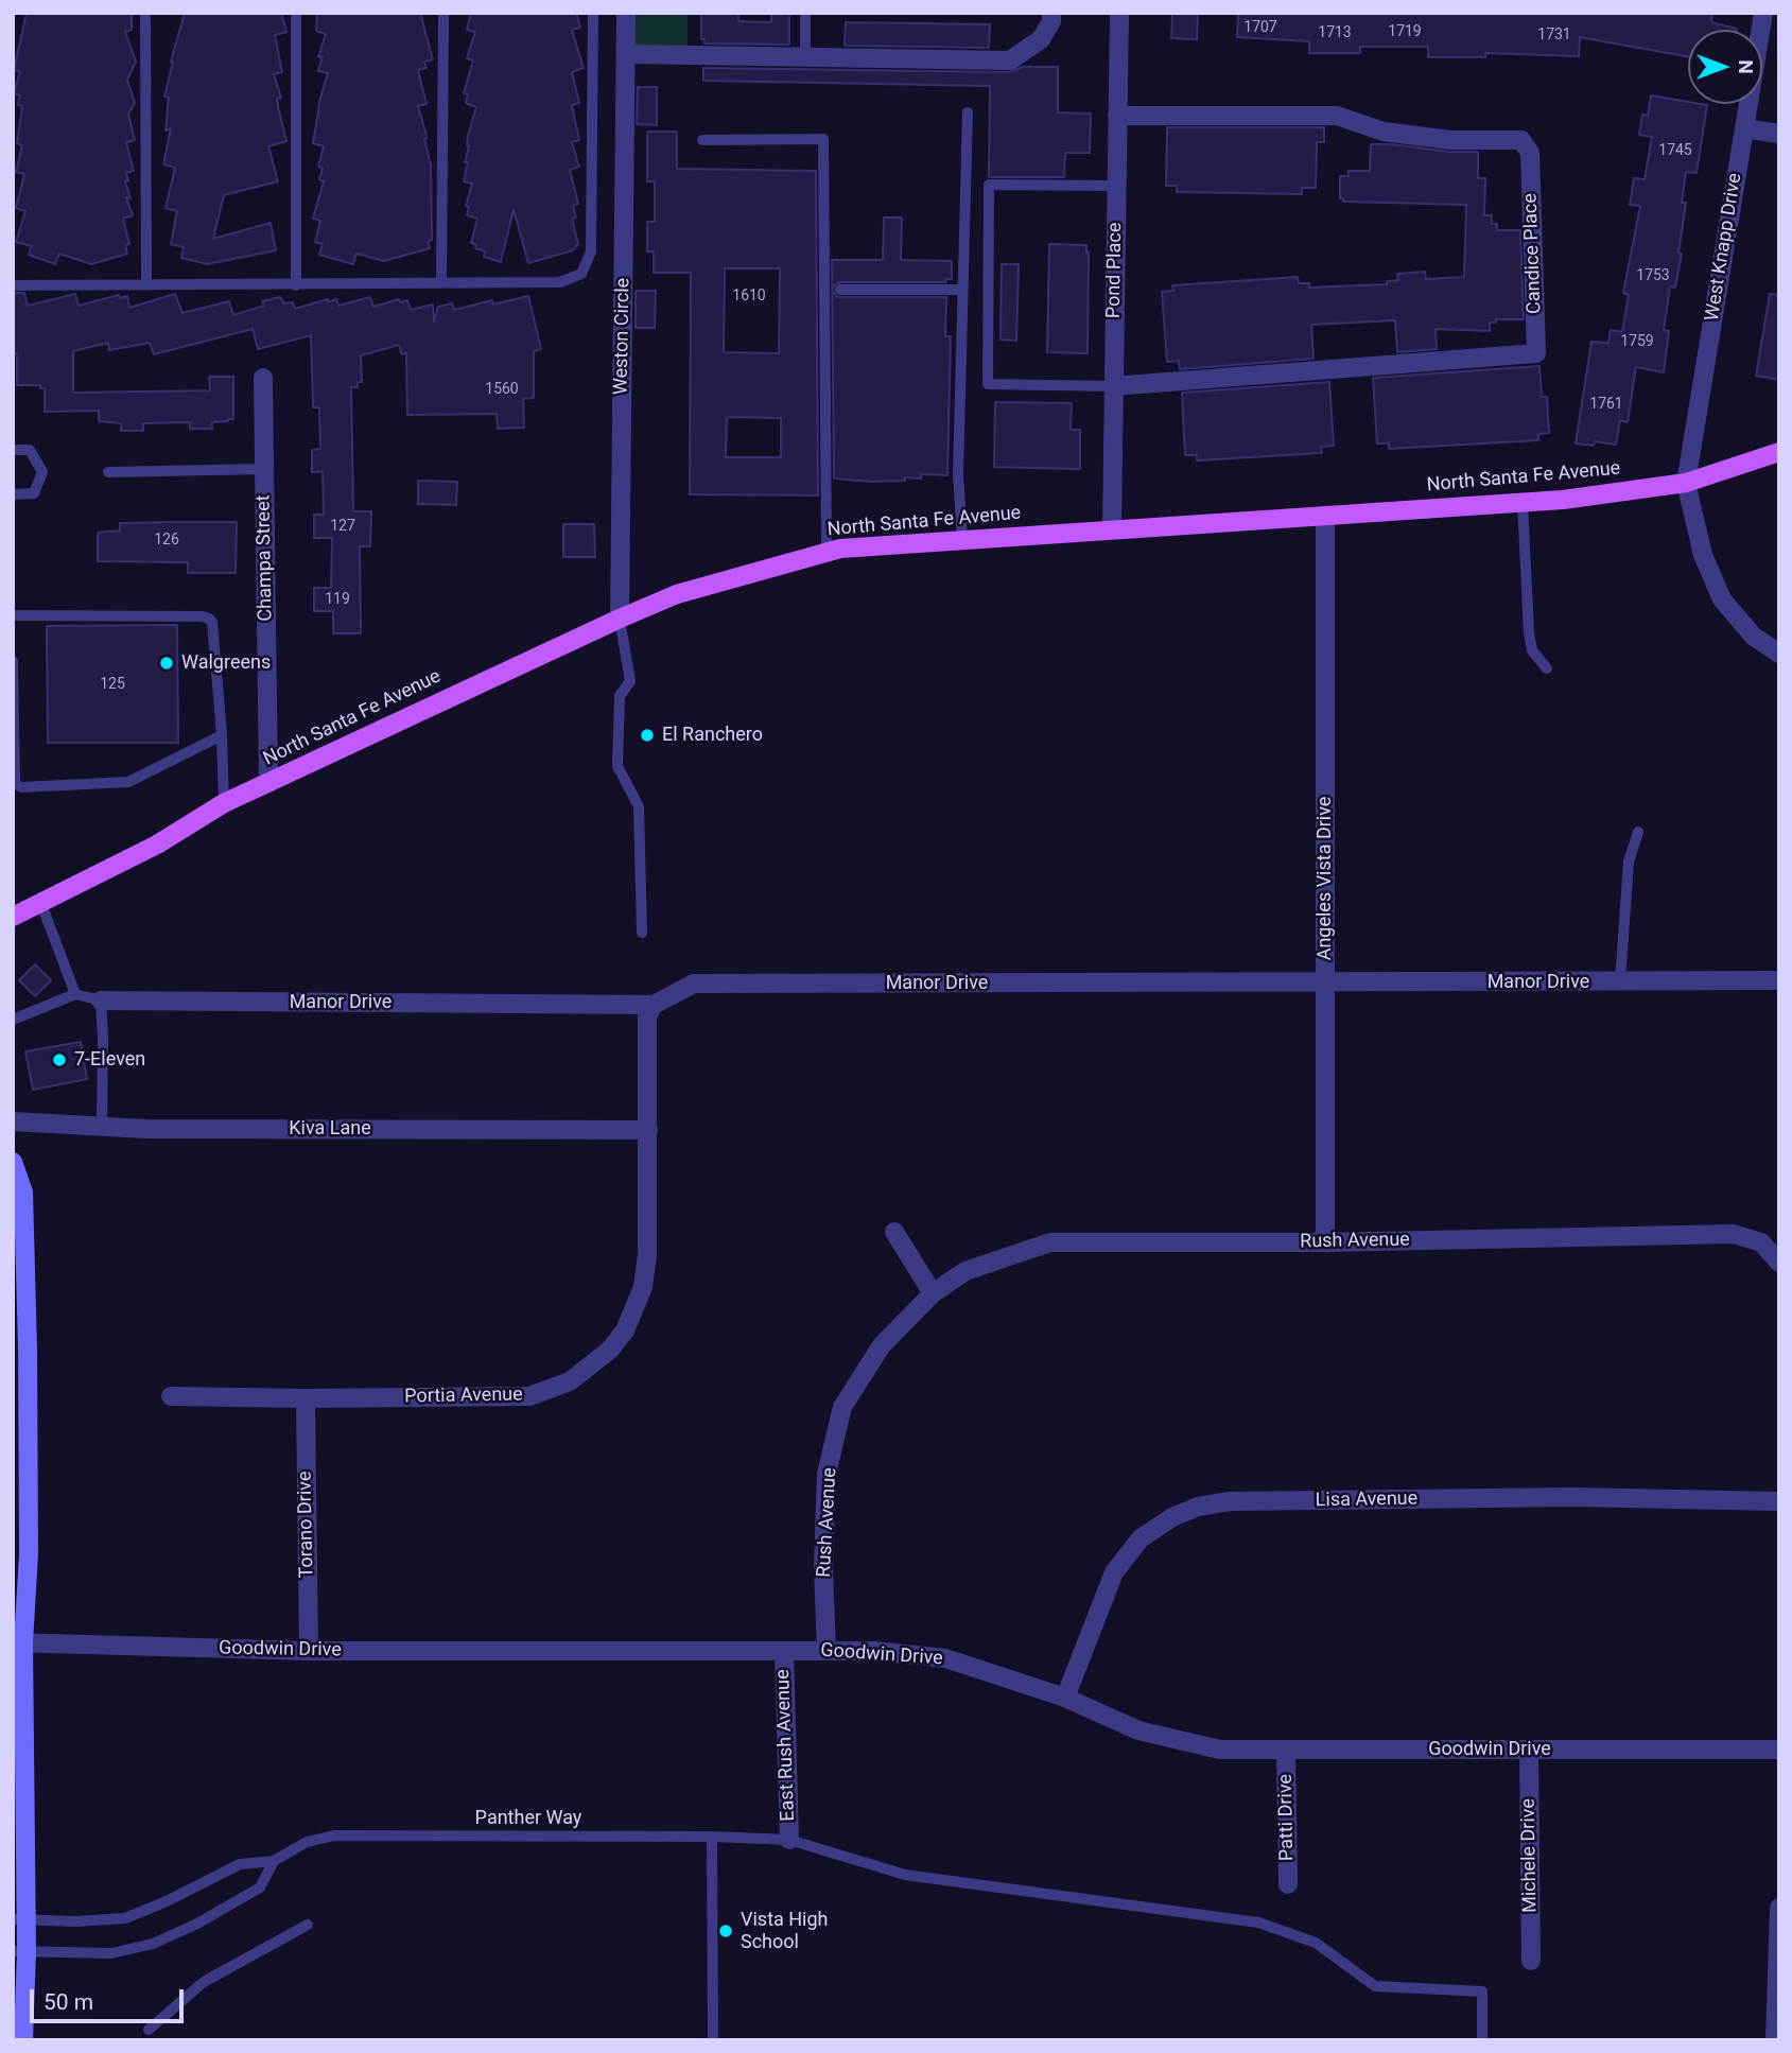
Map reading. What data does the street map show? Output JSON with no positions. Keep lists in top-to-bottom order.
{
  "streets": {
    "main road": ["North Santa Fe Avenue"],
    "street": [
      "West Knapp Drive",
      "Candice Place",
      "Pond Place",
      "Weston Circle",
      "Champa Street",
      "Angeles Vista Drive",
      "Manor Drive",
      "Kiva Lane",
      "Rush Avenue",
      "Portia Avenue",
      "Lisa Avenue",
      "Torano Drive",
      "Goodwin Drive",
      "East Rush Avenue",
      "Patti Drive",
      "Michele Drive"
    ],
    "lane": ["Panther Way"]
  },
  "crossings": [
    ["West Knapp Drive", "North Santa Fe Avenue"],
    ["Candice Place", "Pond Place"],
    ["Pond Place", "North Santa Fe Avenue"],
    ["Weston Circle", "North Santa Fe Avenue"],
    ["North Santa Fe Avenue", "Champa Street"],
    ["North Santa Fe Avenue", "Angeles Vista Drive"],
    ["Angeles Vista Drive", "Manor Drive"],
    ["Angeles Vista Drive", "Rush Avenue"],
    ["Manor Drive", "Portia Avenue"],
    ["Kiva Lane", "Portia Avenue"],
    ["Rush Avenue", "Goodwin Drive"],
    ["Portia Avenue", "Torano Drive"],
    ["Lisa Avenue", "Goodwin Drive"],
    ["Torano Drive", "Goodwin Drive"],
    ["Goodwin Drive", "East Rush Avenue"],
    ["Goodwin Drive", "Patti Drive"],
    ["Goodwin Drive", "Michele Drive"],
    ["East Rush Avenue", "Panther Way"]
  ],
  "places": [
    "Walgreens",
    "El Ranchero",
    "7-Eleven",
    "Vista High School"
  ],
  "house_numbers": [
    "1707",
    "1719",
    "1713",
    "1731",
    "1745",
    "1753",
    "1610",
    "1759",
    "1560",
    "1761",
    "127",
    "126",
    "119",
    "125"
  ],
  "scale_bar": "50 m",
  "north": "right"
}
